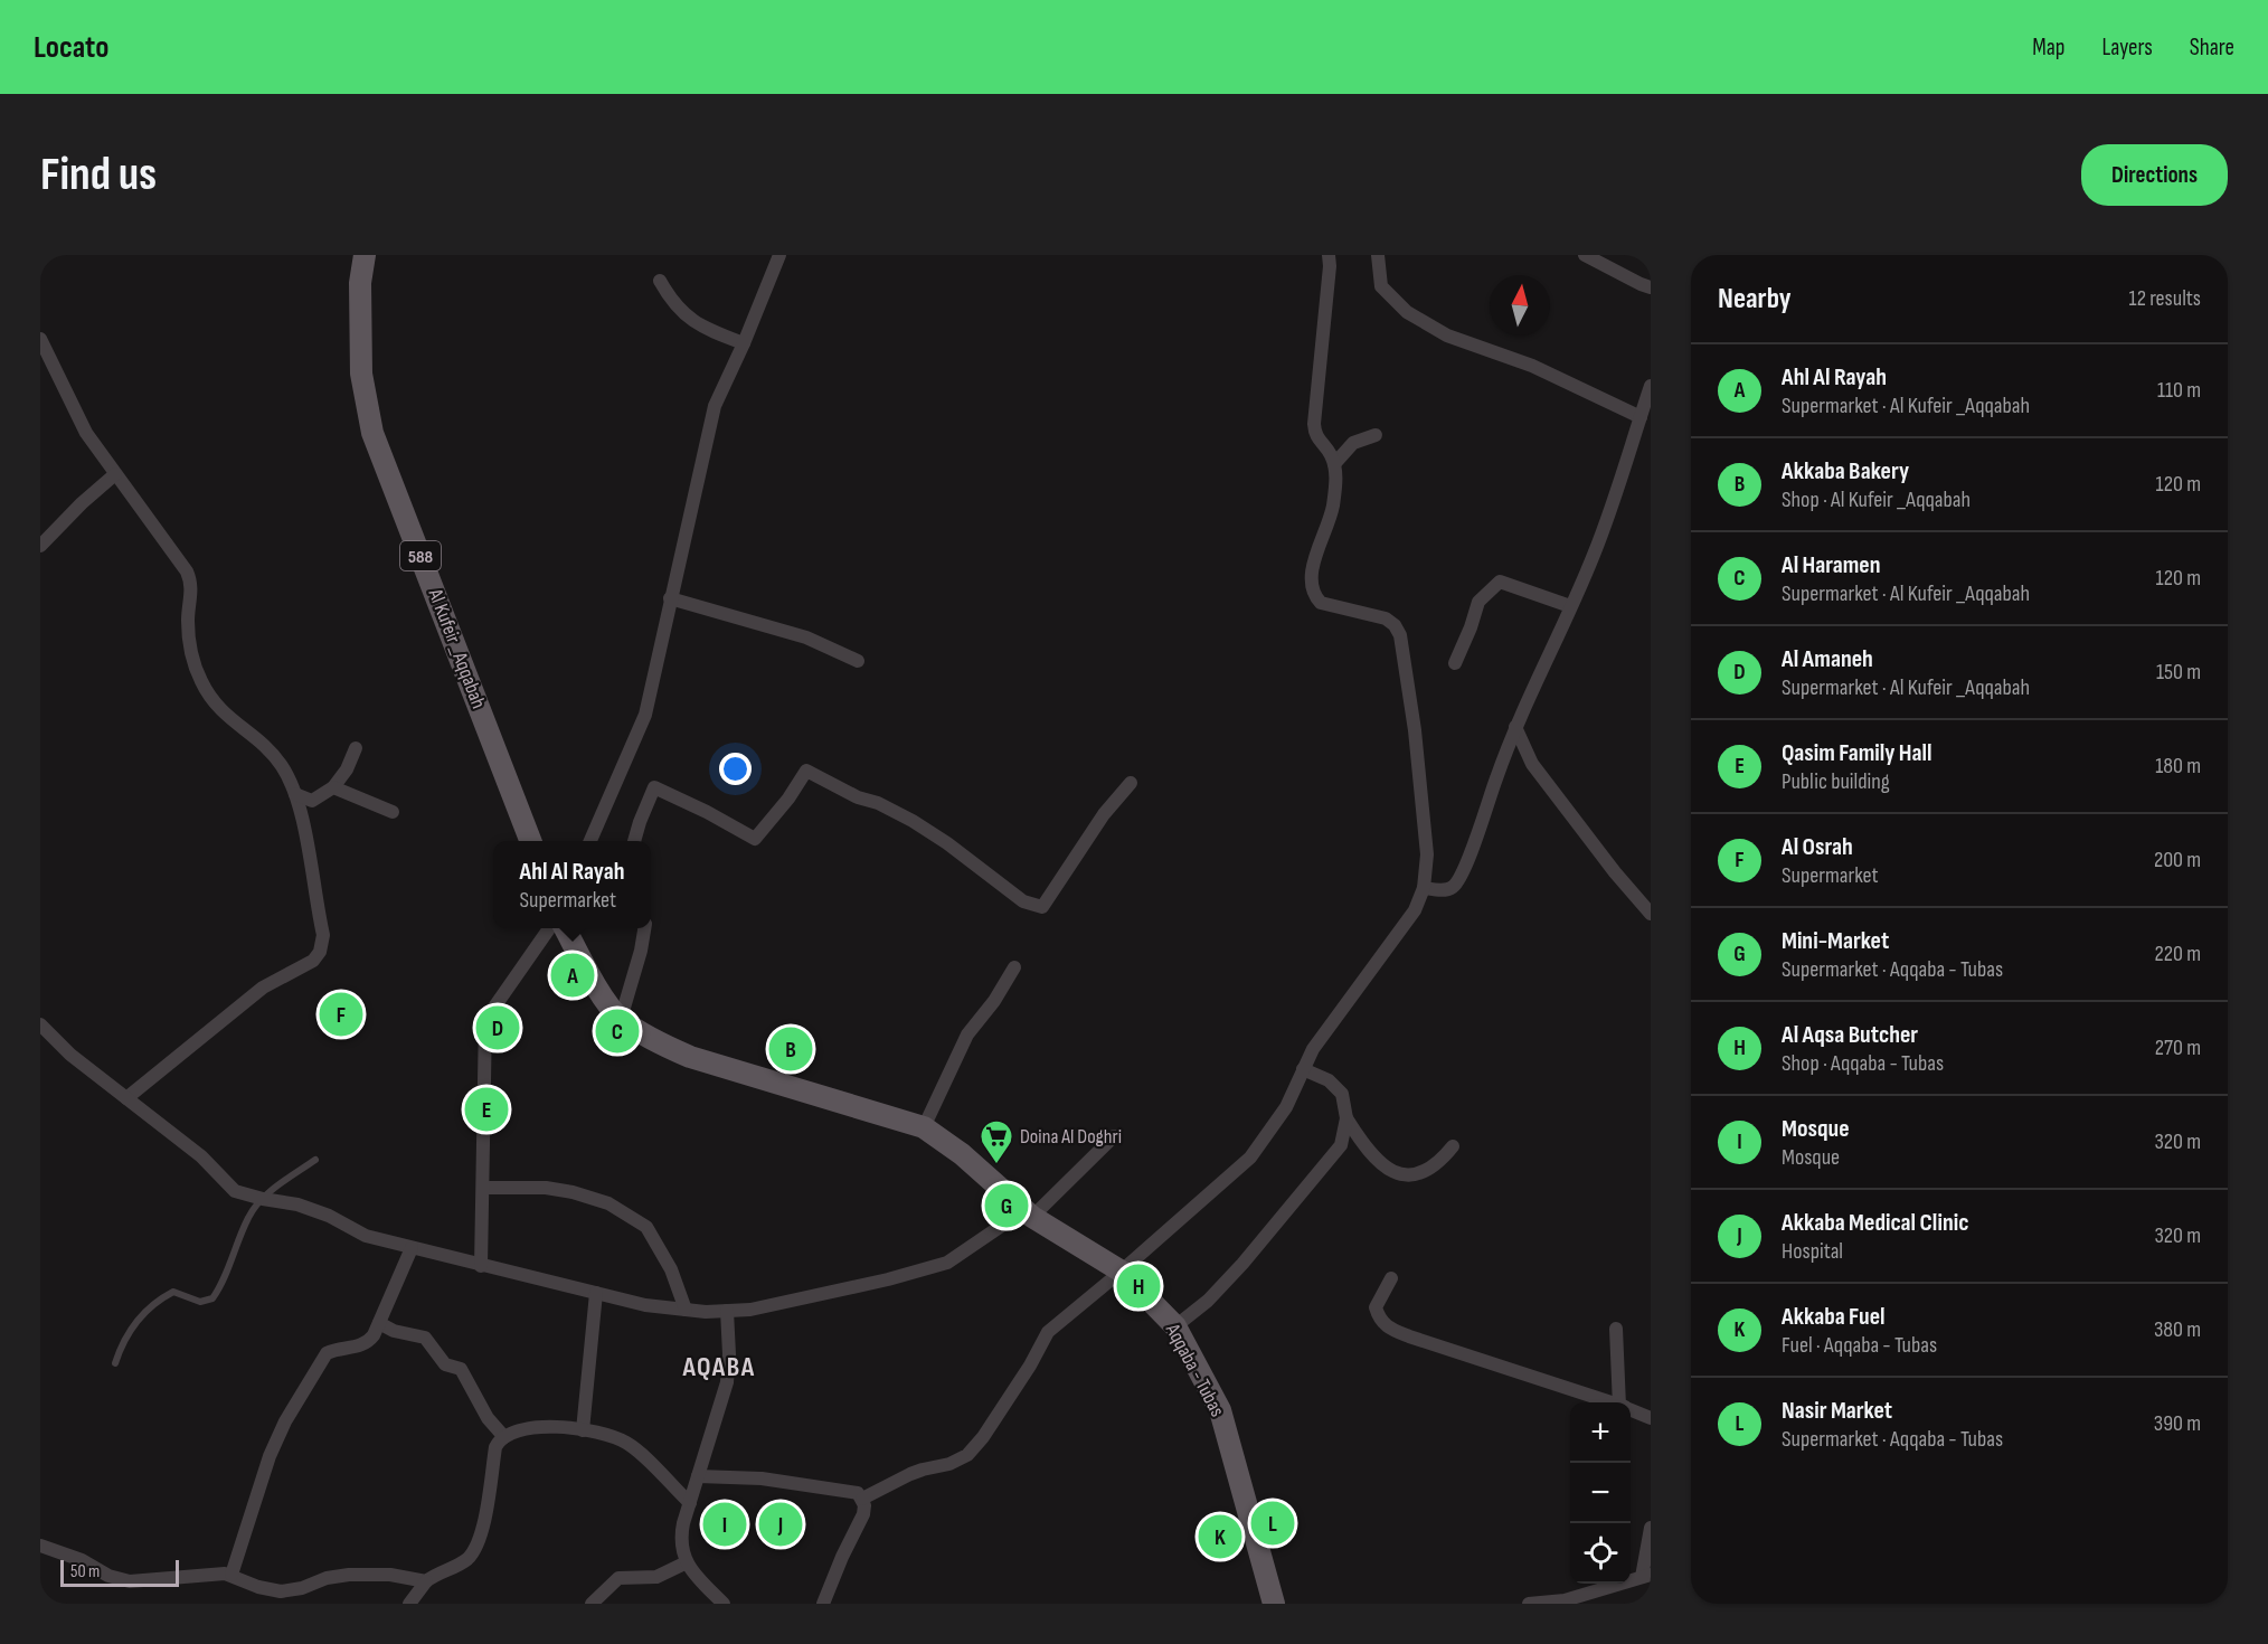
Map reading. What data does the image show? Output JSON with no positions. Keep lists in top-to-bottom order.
{
  "streets": {
    "main road": ["588", "Al Kufeir _Aqqabah", "Aqqaba - Tubas"]
  },
  "districts": ["AQABA"],
  "places": {
    "supermarket": ["Doina Al Doghri"]
  },
  "scale_bar": "50 m",
  "north": "top",
  "page": {
    "header": "Locato",
    "nav": ["Map", "Layers", "Share"],
    "buttons": "Directions",
    "title": "Find us",
    "heading": ["Nearby", "12 results"],
    "list": [
      {
        "mark": "A",
        "name": "Ahl Al Rayah",
        "note": "Supermarket · Al Kufeir _Aqqabah",
        "value": "110 m"
      },
      {
        "mark": "B",
        "name": "Akkaba Bakery",
        "note": "Shop · Al Kufeir _Aqqabah",
        "value": "120 m"
      },
      {
        "mark": "C",
        "name": "Al Haramen",
        "note": "Supermarket · Al Kufeir _Aqqabah",
        "value": "120 m"
      },
      {
        "mark": "D",
        "name": "Al Amaneh",
        "note": "Supermarket · Al Kufeir _Aqqabah",
        "value": "150 m"
      },
      {
        "mark": "E",
        "name": "Qasim Family Hall",
        "note": "Public building",
        "value": "180 m"
      },
      {
        "mark": "F",
        "name": "Al Osrah",
        "note": "Supermarket",
        "value": "200 m"
      },
      {
        "mark": "G",
        "name": "Mini-Market",
        "note": "Supermarket · Aqqaba - Tubas",
        "value": "220 m"
      },
      {
        "mark": "H",
        "name": "Al Aqsa Butcher",
        "note": "Shop · Aqqaba - Tubas",
        "value": "270 m"
      },
      {
        "mark": "I",
        "name": "Mosque",
        "note": "Mosque",
        "value": "320 m"
      },
      {
        "mark": "J",
        "name": "Akkaba Medical Clinic",
        "note": "Hospital",
        "value": "320 m"
      },
      {
        "mark": "K",
        "name": "Akkaba Fuel",
        "note": "Fuel · Aqqaba - Tubas",
        "value": "380 m"
      },
      {
        "mark": "L",
        "name": "Nasir Market",
        "note": "Supermarket · Aqqaba - Tubas",
        "value": "390 m"
      }
    ],
    "popup": ["Ahl Al Rayah", "Supermarket"],
    "pins": [
      "A",
      "F",
      "D",
      "C",
      "B",
      "E",
      "G",
      "H",
      "L",
      "I",
      "J",
      "K"
    ],
    "map_buttons": ["+", "−"],
    "scale": "50 m"
  }
}
